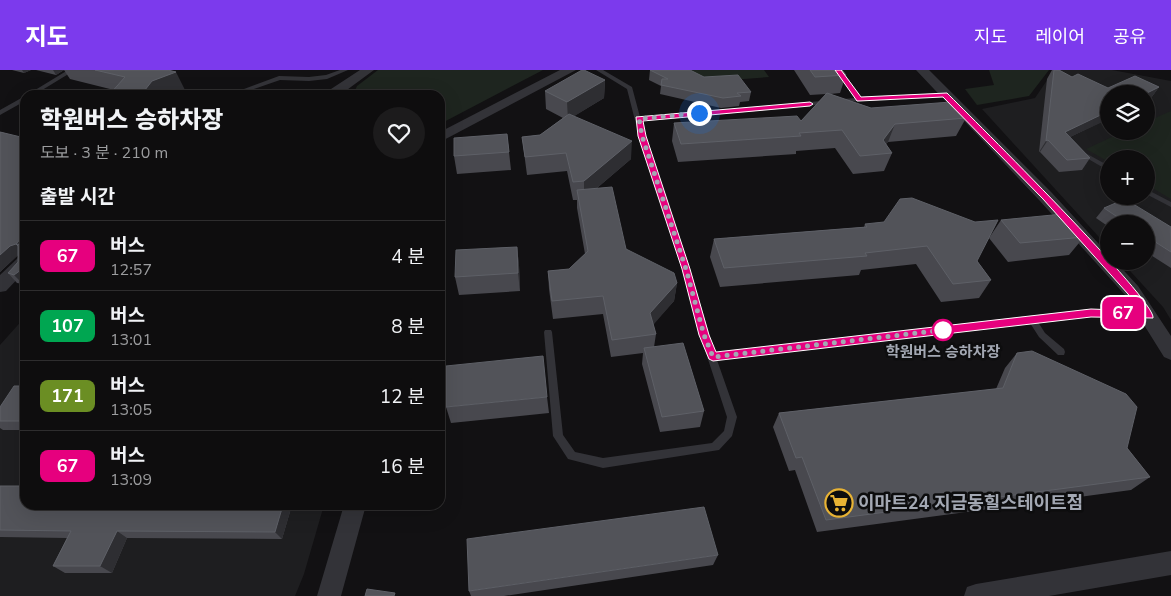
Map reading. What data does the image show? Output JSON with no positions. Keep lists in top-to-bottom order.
{
  "places": {
    "other": ["학원버스 승하차장"],
    "supermarket": ["이마트24 지금동힐스테이트점"]
  },
  "lines": ["bus line 67"],
  "page": {
    "header": "지도",
    "nav": ["지도", "레이어", "공유"],
    "on_map": "67",
    "map_buttons": ["+", "−"],
    "heading": [
      ["학원버스 승하차장", "도보 · 3 분 · 210 m"],
      "출발 시간"
    ],
    "list": [
      {
        "mark": "67",
        "name": "버스",
        "note": "12:57",
        "value": "4 분"
      },
      {
        "mark": "107",
        "name": "버스",
        "note": "13:01",
        "value": "8 분"
      },
      {
        "mark": "171",
        "name": "버스",
        "note": "13:05",
        "value": "12 분"
      },
      {
        "mark": "67",
        "name": "버스",
        "note": "13:09",
        "value": "16 분"
      }
    ]
  }
}
